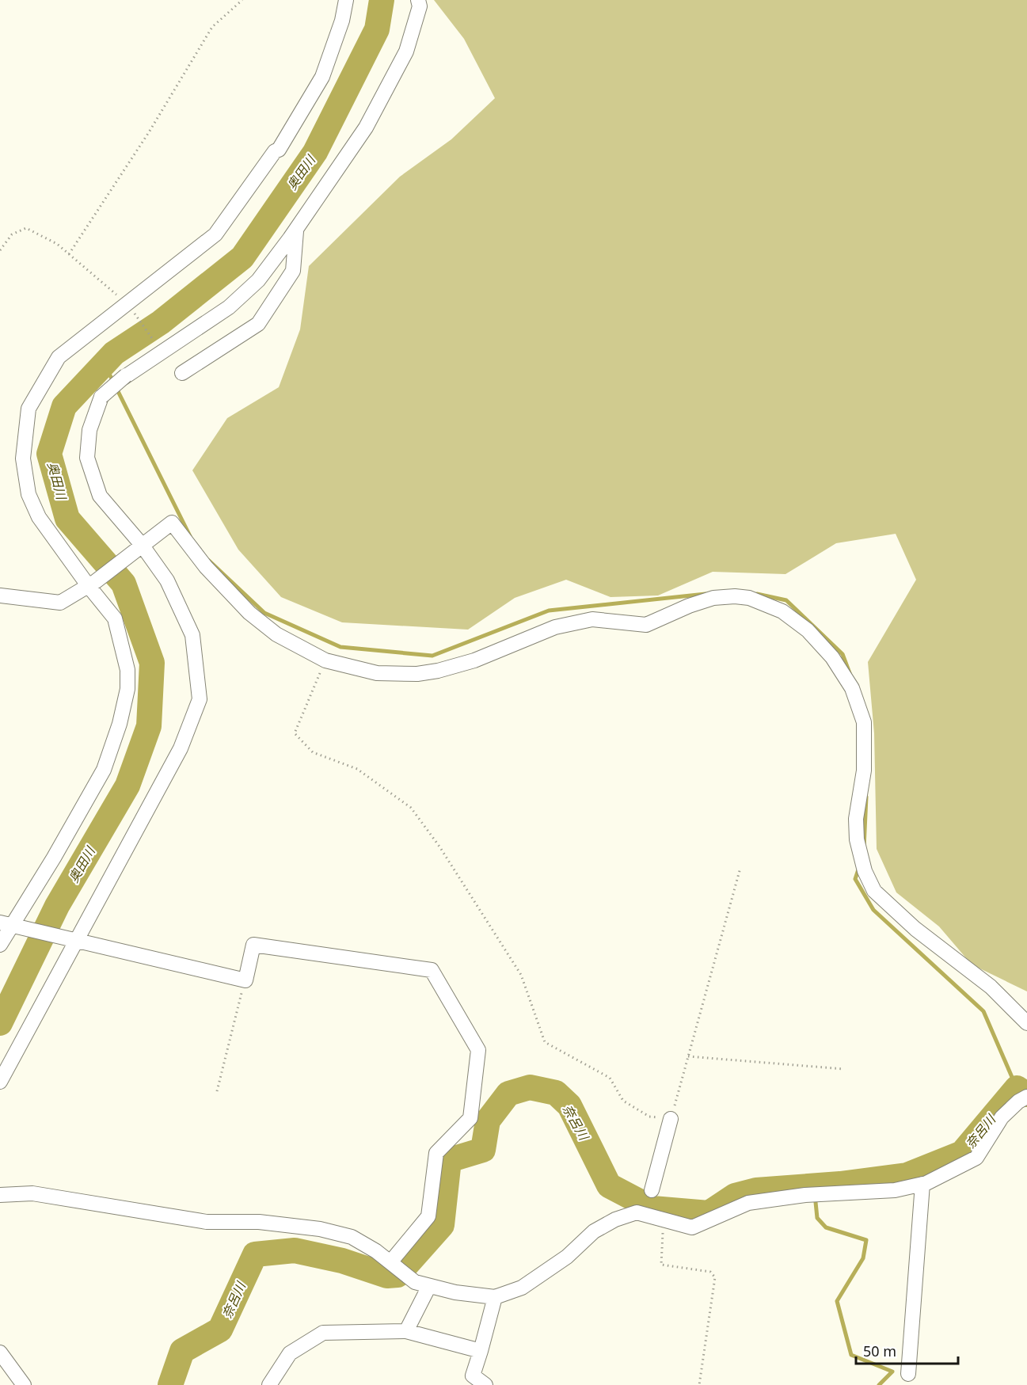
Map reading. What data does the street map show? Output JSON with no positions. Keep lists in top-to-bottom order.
{
  "water": ["奥田川", "奈呂川"],
  "scale_bar": "50 m"
}
